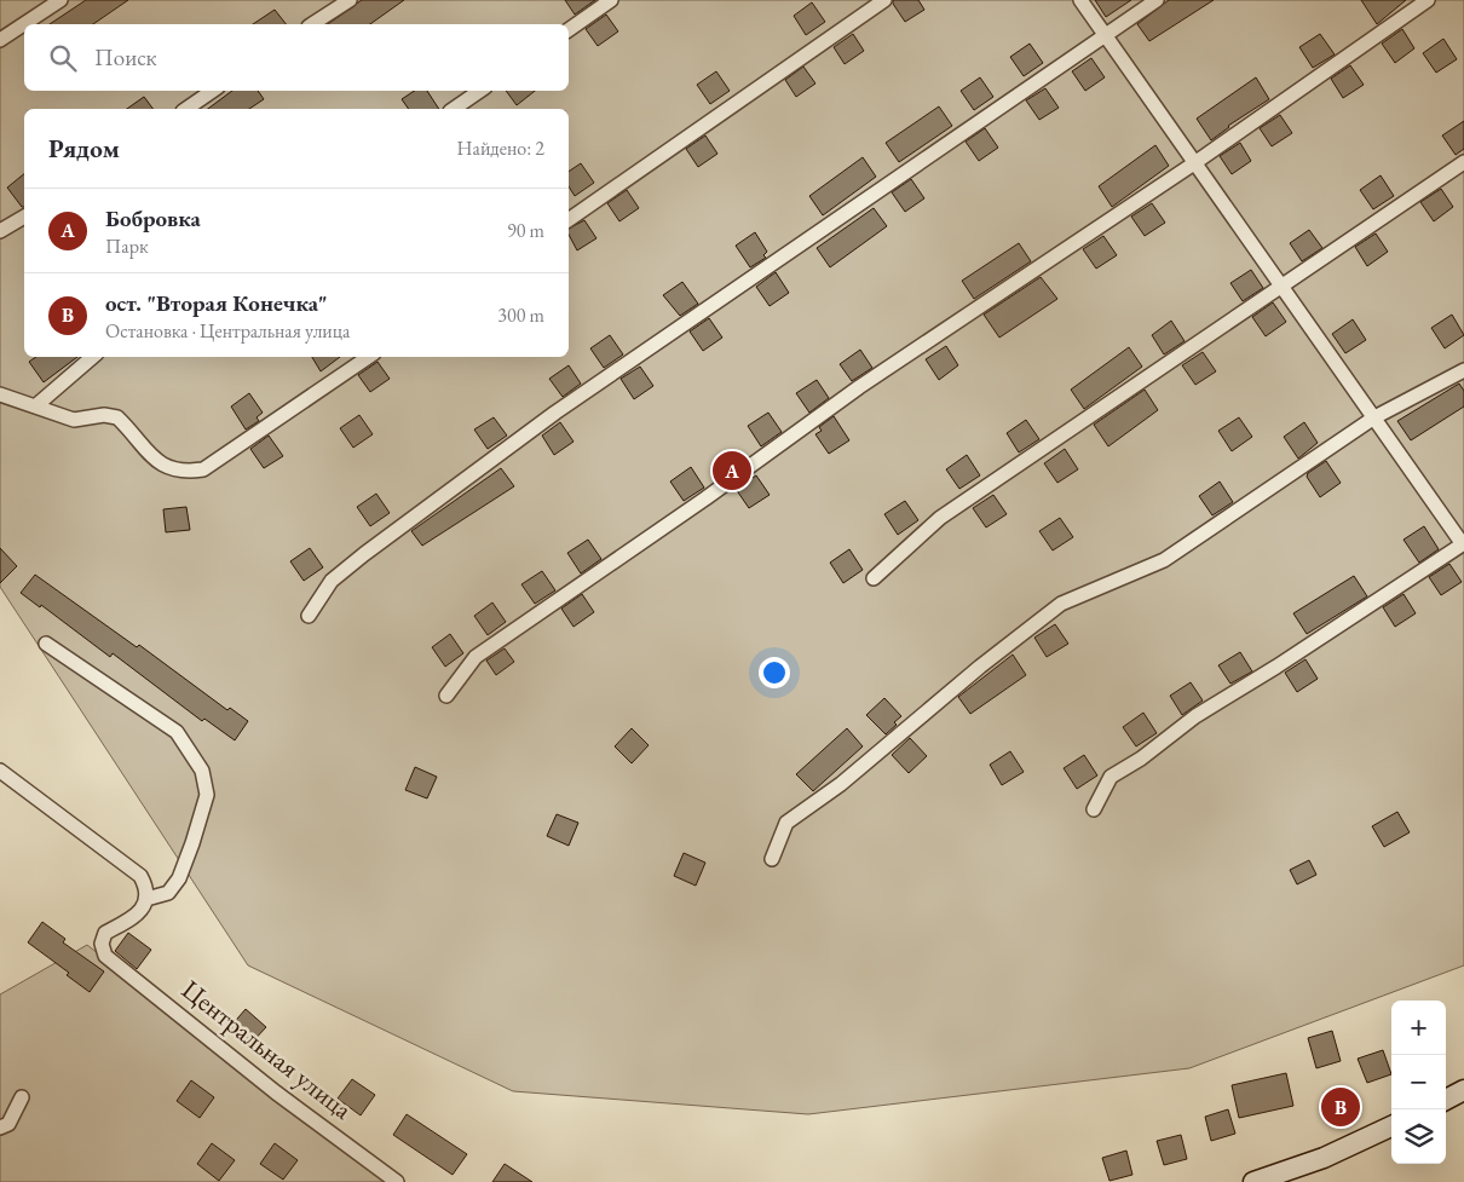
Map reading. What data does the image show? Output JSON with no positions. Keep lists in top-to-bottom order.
{
  "streets": {
    "street": ["Центральная улица"]
  },
  "page": {
    "search": "Поиск",
    "heading": ["Рядом", "Найдено: 2"],
    "list": [
      {
        "mark": "A",
        "name": "Бобровка",
        "note": "Парк",
        "value": "90 m"
      },
      {
        "mark": "B",
        "name": "ост. \"Вторая Конечка\"",
        "note": "Остановка · Центральная улица",
        "value": "300 m"
      }
    ],
    "pins": ["A", "B"],
    "map_buttons": ["+", "−"]
  }
}
